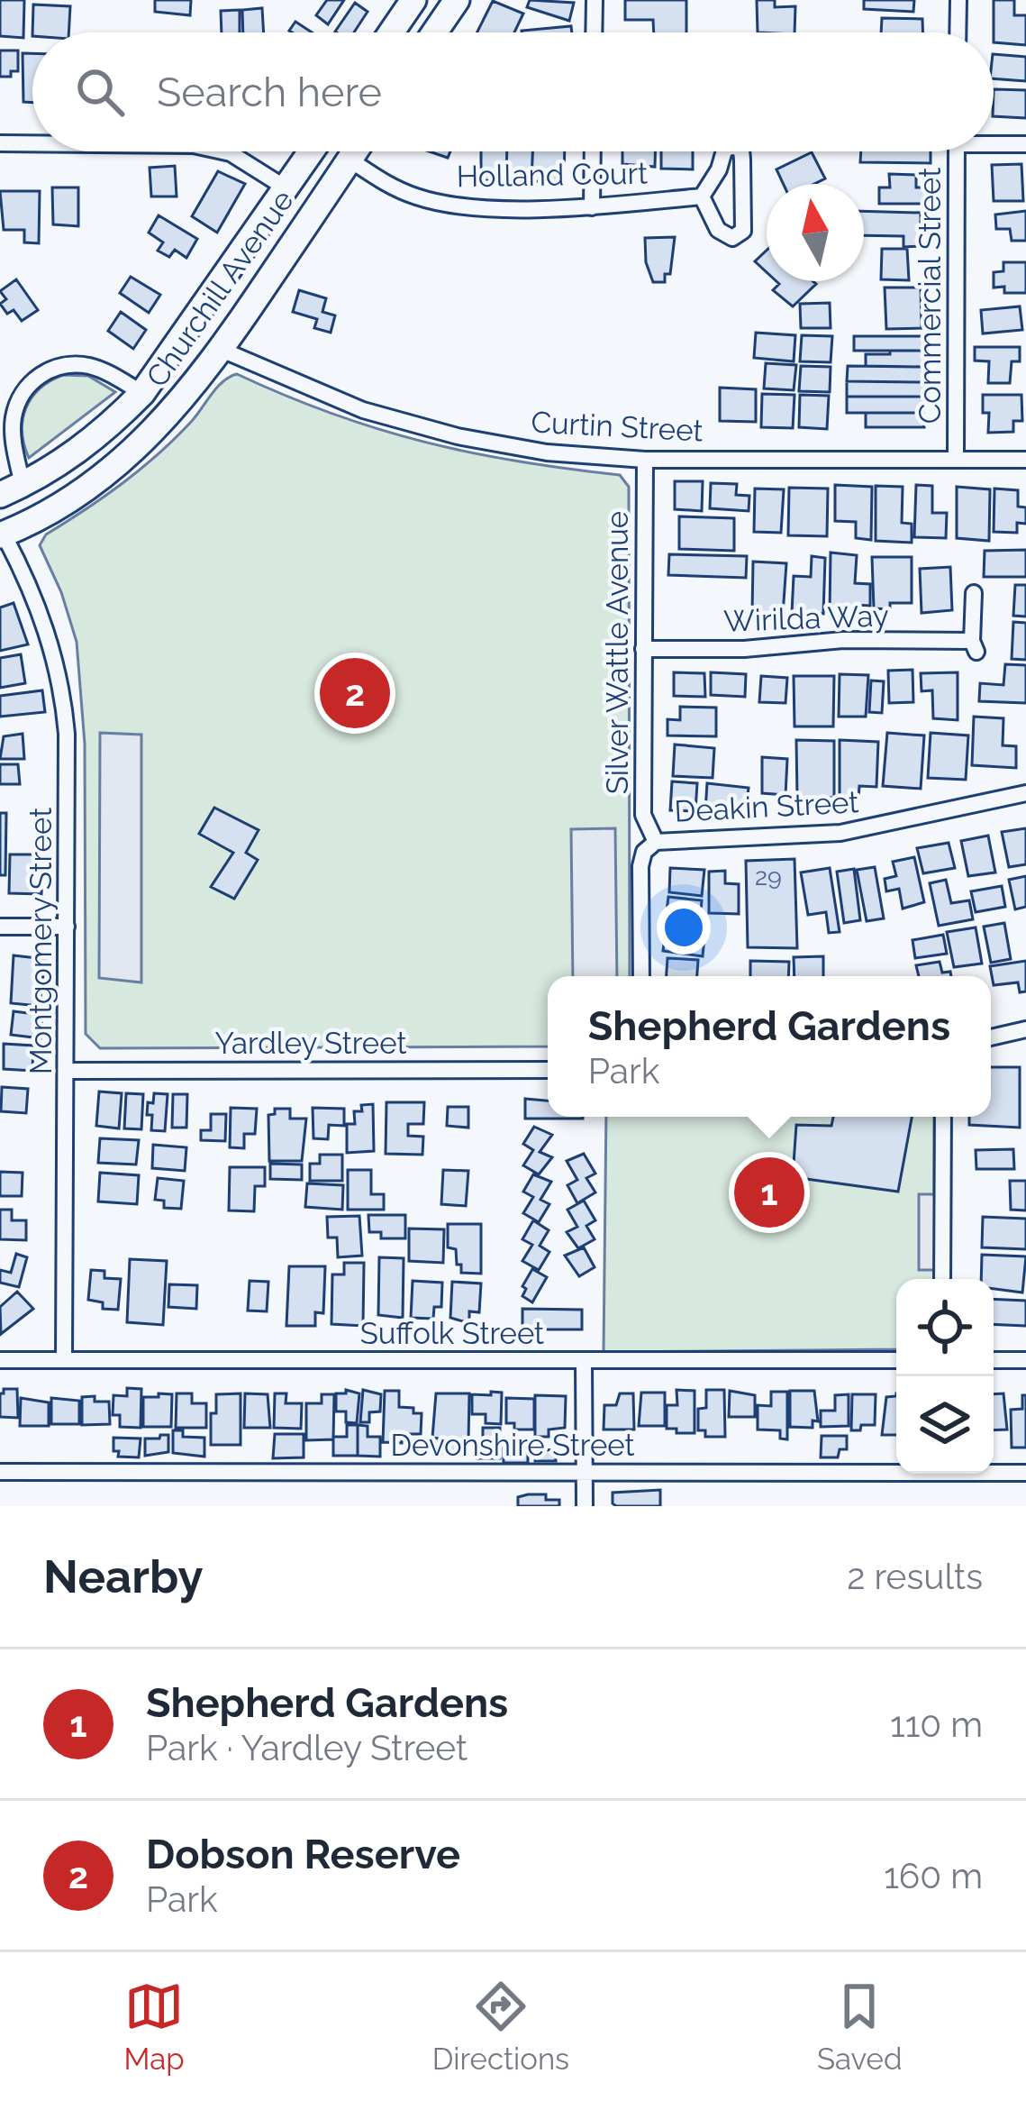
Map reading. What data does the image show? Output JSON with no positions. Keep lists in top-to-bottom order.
{
  "streets": {
    "main road": ["Churchill Avenue"],
    "street": [
      "Holland Court",
      "Commercial Street",
      "Curtin Street",
      "Wirilda Way",
      "Silver Wattle Avenue",
      "Deakin Street",
      "Montgomery Street",
      "Yardley Street",
      "Suffolk Street",
      "Devonshire Street"
    ]
  },
  "crossings": [
    ["Holland Court", "Churchill Avenue"],
    ["Churchill Avenue", "Curtin Street"],
    ["Churchill Avenue", "Montgomery Street"],
    ["Commercial Street", "Curtin Street"],
    ["Curtin Street", "Silver Wattle Avenue"],
    ["Wirilda Way", "Silver Wattle Avenue"],
    ["Silver Wattle Avenue", "Deakin Street"],
    ["Montgomery Street", "Yardley Street"],
    ["Montgomery Street", "Suffolk Street"]
  ],
  "house_numbers": ["29"],
  "north": "top",
  "page": {
    "search": "Search here",
    "pins": ["2", "1"],
    "popup": ["Shepherd Gardens", "Park"],
    "heading": ["Nearby", "2 results"],
    "list": [
      {
        "mark": "1",
        "name": "Shepherd Gardens",
        "note": "Park · Yardley Street",
        "value": "110 m"
      },
      {
        "mark": "2",
        "name": "Dobson Reserve",
        "note": "Park",
        "value": "160 m"
      }
    ],
    "nav": ["Map", "Directions", "Saved"]
  }
}
